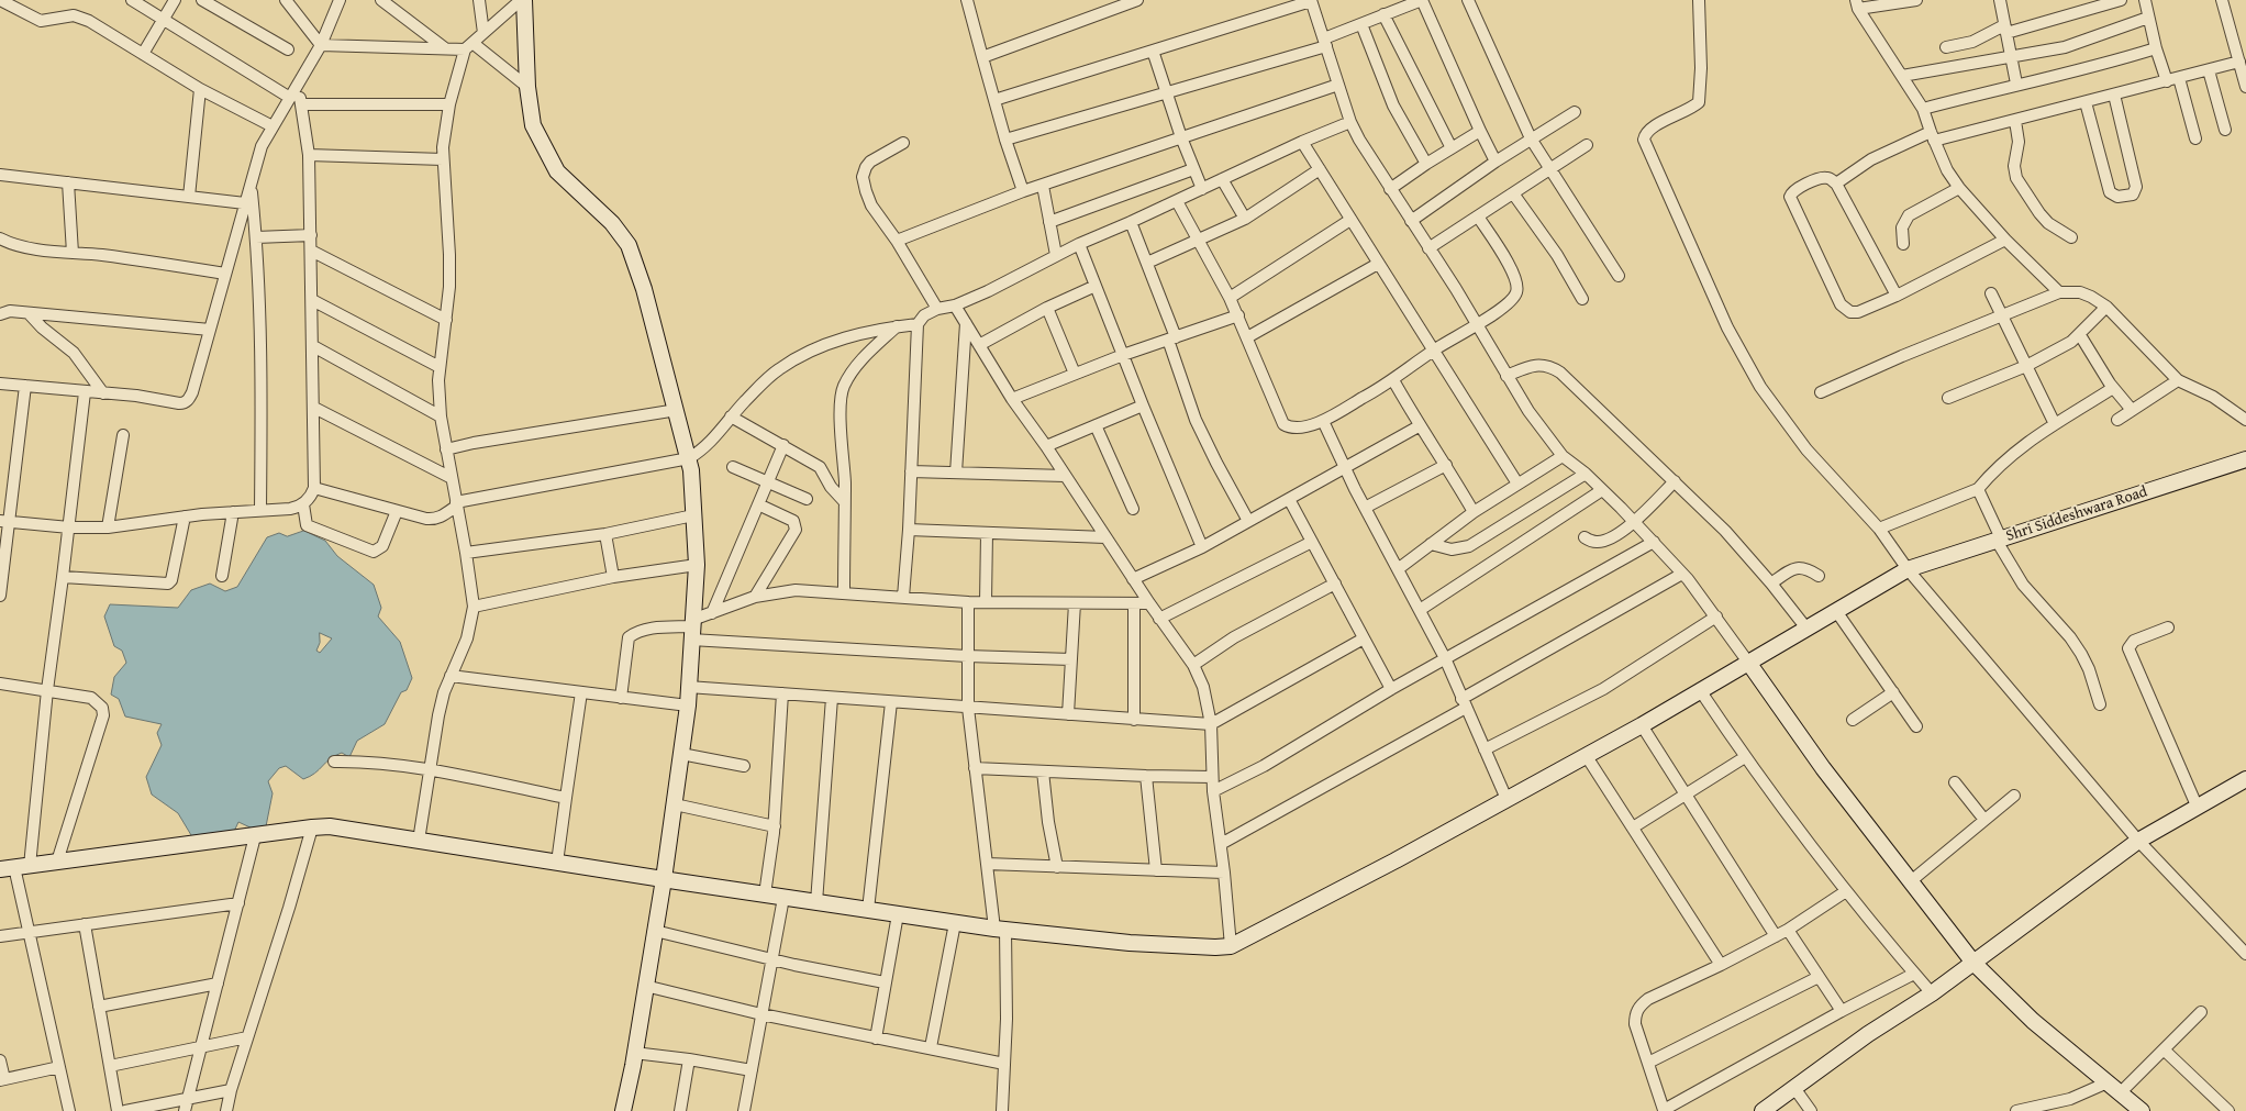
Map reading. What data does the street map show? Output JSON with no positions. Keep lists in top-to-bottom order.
{
  "streets": {
    "street": ["Shri Siddeshwara Road"]
  }
}
